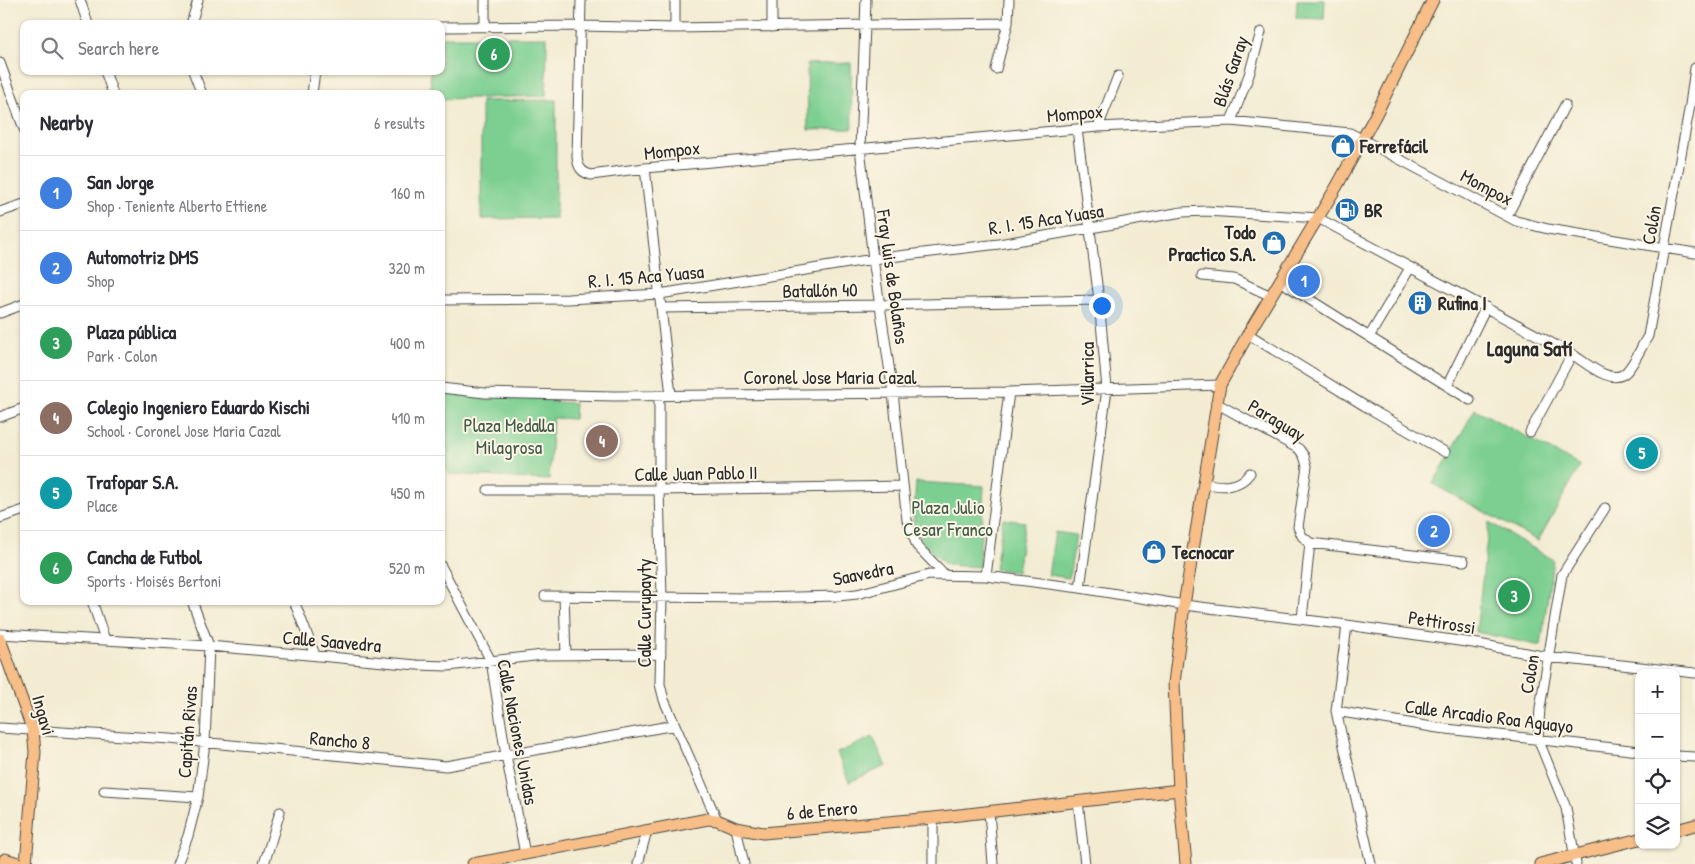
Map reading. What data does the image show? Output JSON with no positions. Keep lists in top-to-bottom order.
{
  "streets": {
    "main road": ["Ingavi", "6 de Enero"],
    "street": [
      "Blás Garay",
      "Mompox",
      "R. I. 15 Aca Yuasa",
      "Colón",
      "Fray luis de Bolaños",
      "Batallón 40",
      "Villarrica",
      "Coronel Jose Maria Cazal",
      "Paraguay",
      "Calle Juan Pablo II",
      "Saavedra",
      "Calle Curupayty",
      "Pettirossi",
      "Calle Saavedra",
      "Colon",
      "Calle Arcadio Roa Aguayo",
      "Capitán Rivas",
      "Calle Naciones Unidas",
      "Rancho 8"
    ]
  },
  "crossings": [
    ["Blás Garay", "Mompox"],
    ["Mompox", "Colón"],
    ["Mompox", "Fray luis de Bolaños"],
    ["Mompox", "Villarrica"],
    ["R. I. 15 Aca Yuasa", "Colón"],
    ["R. I. 15 Aca Yuasa", "Fray luis de Bolaños"],
    ["R. I. 15 Aca Yuasa", "Villarrica"],
    ["Fray luis de Bolaños", "Batallón 40"],
    ["Fray luis de Bolaños", "Coronel Jose Maria Cazal"],
    ["Fray luis de Bolaños", "Calle Juan Pablo II"],
    ["Fray luis de Bolaños", "Saavedra"],
    ["Batallón 40", "Villarrica"],
    ["Villarrica", "Coronel Jose Maria Cazal"],
    ["Villarrica", "Saavedra"],
    ["Coronel Jose Maria Cazal", "Calle Curupayty"],
    ["Calle Juan Pablo II", "Calle Curupayty"],
    ["Saavedra", "Calle Curupayty"],
    ["Saavedra", "Pettirossi"],
    ["Calle Curupayty", "Calle Saavedra"],
    ["Calle Curupayty", "Rancho 8"],
    ["Calle Curupayty", "6 de Enero"],
    ["Pettirossi", "Colon"],
    ["Calle Saavedra", "Capitán Rivas"],
    ["Calle Saavedra", "Calle Naciones Unidas"],
    ["Colon", "Calle Arcadio Roa Aguayo"],
    ["Ingavi", "Rancho 8"],
    ["Capitán Rivas", "Rancho 8"],
    ["Calle Naciones Unidas", "Rancho 8"],
    ["Calle Naciones Unidas", "6 de Enero"]
  ],
  "districts": ["Laguna Satí"],
  "parks": ["Plaza Medalla Milagrosa", "Plaza Julio Cesar Franco"],
  "places": {
    "shop": ["Ferrefácil", "Todo Practico S.A.", "Tecnocar"],
    "fuel station": ["BR"],
    "building": ["Rufina I"]
  },
  "page": {
    "search": "Search here",
    "pins": [
      "6",
      "1",
      "4",
      "5",
      "2",
      "3"
    ],
    "heading": ["Nearby", "6 results"],
    "list": [
      {
        "mark": "1",
        "name": "San Jorge",
        "note": "Shop · Teniente Alberto Ettiene",
        "value": "160 m"
      },
      {
        "mark": "2",
        "name": "Automotriz DMS",
        "note": "Shop",
        "value": "320 m"
      },
      {
        "mark": "3",
        "name": "Plaza pública",
        "note": "Park · Colon",
        "value": "400 m"
      },
      {
        "mark": "4",
        "name": "Colegio Ingeniero Eduardo Kischi",
        "note": "School · Coronel Jose Maria Cazal",
        "value": "410 m"
      },
      {
        "mark": "5",
        "name": "Trafopar S.A.",
        "note": "Place",
        "value": "450 m"
      },
      {
        "mark": "6",
        "name": "Cancha de Futbol",
        "note": "Sports · Moisés Bertoni",
        "value": "520 m"
      }
    ],
    "map_buttons": ["+", "−"]
  }
}
